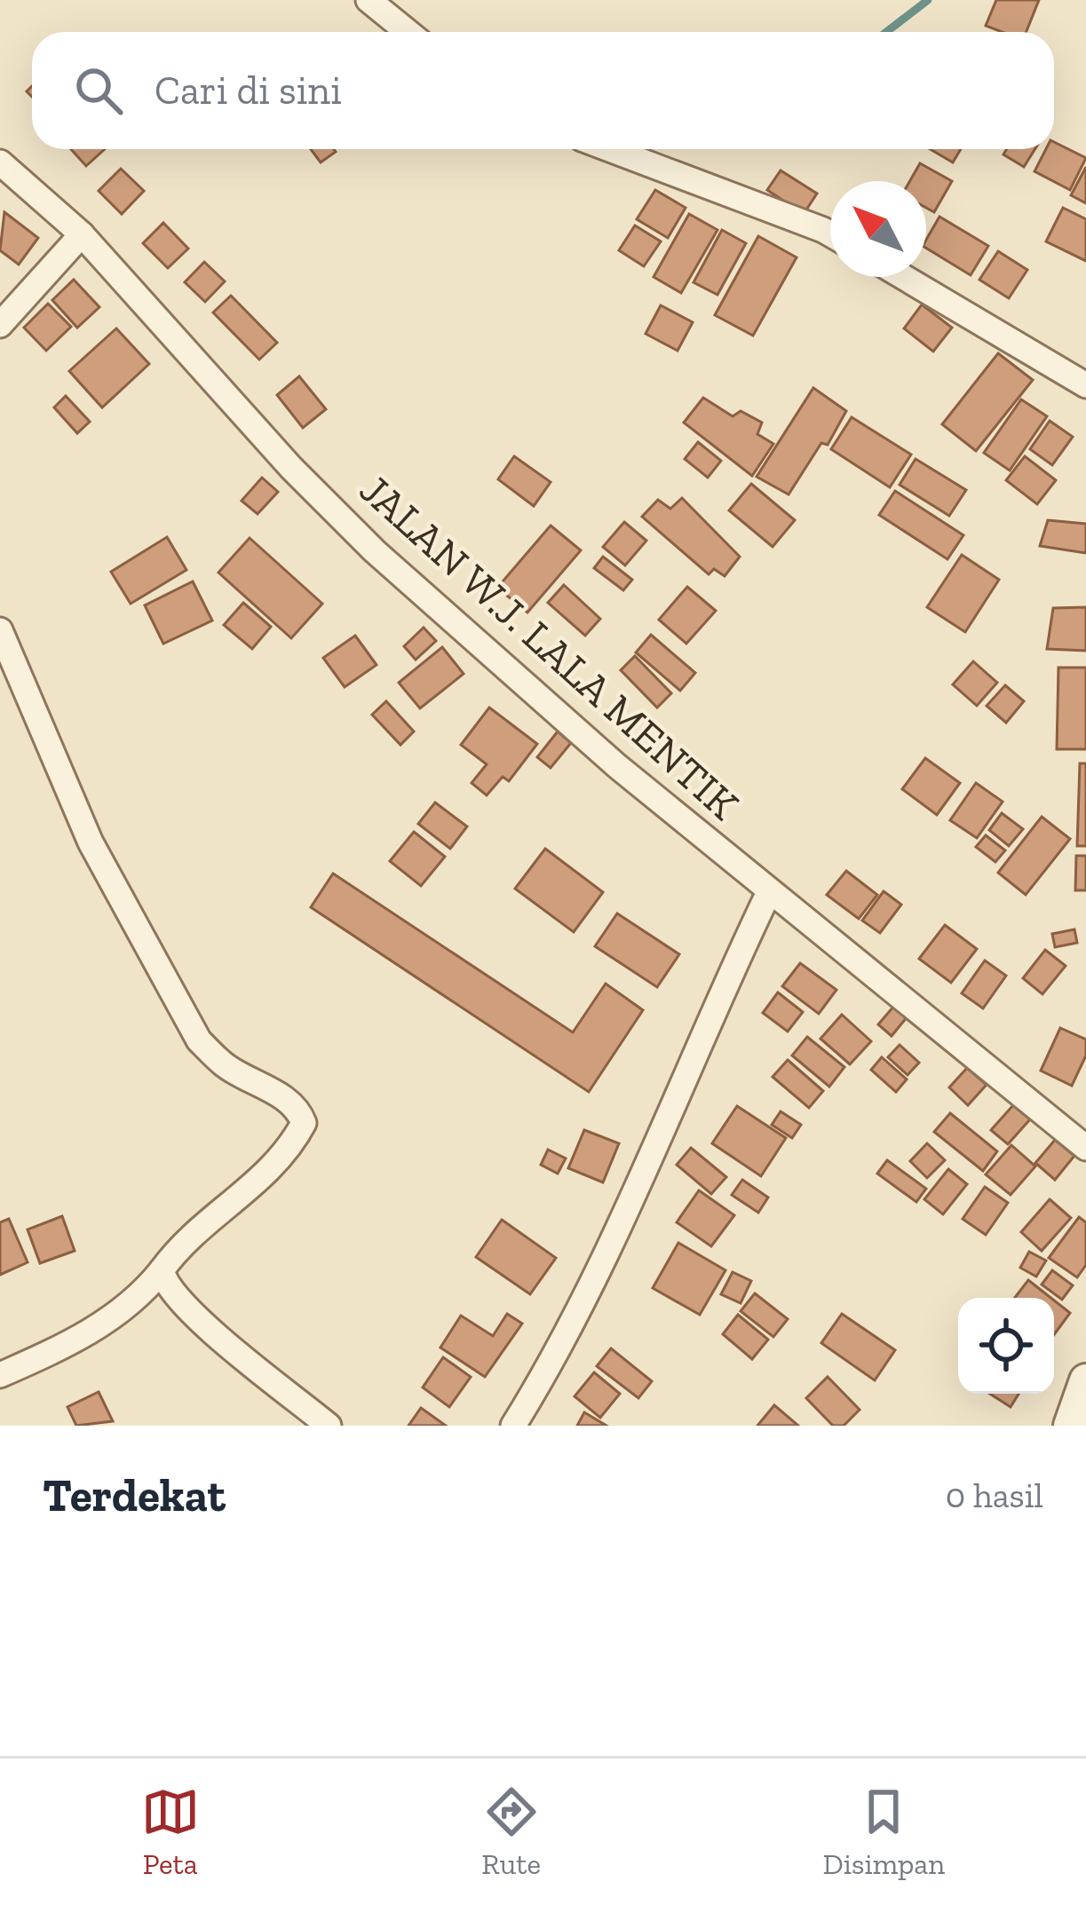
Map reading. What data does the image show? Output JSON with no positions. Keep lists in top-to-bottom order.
{
  "streets": {
    "street": ["JALAN W.J. LALA MENTIK"]
  },
  "north": "top left",
  "page": {
    "search": "Cari di sini",
    "heading": ["Terdekat", "0 hasil"],
    "nav": ["Peta", "Rute", "Disimpan"]
  }
}
